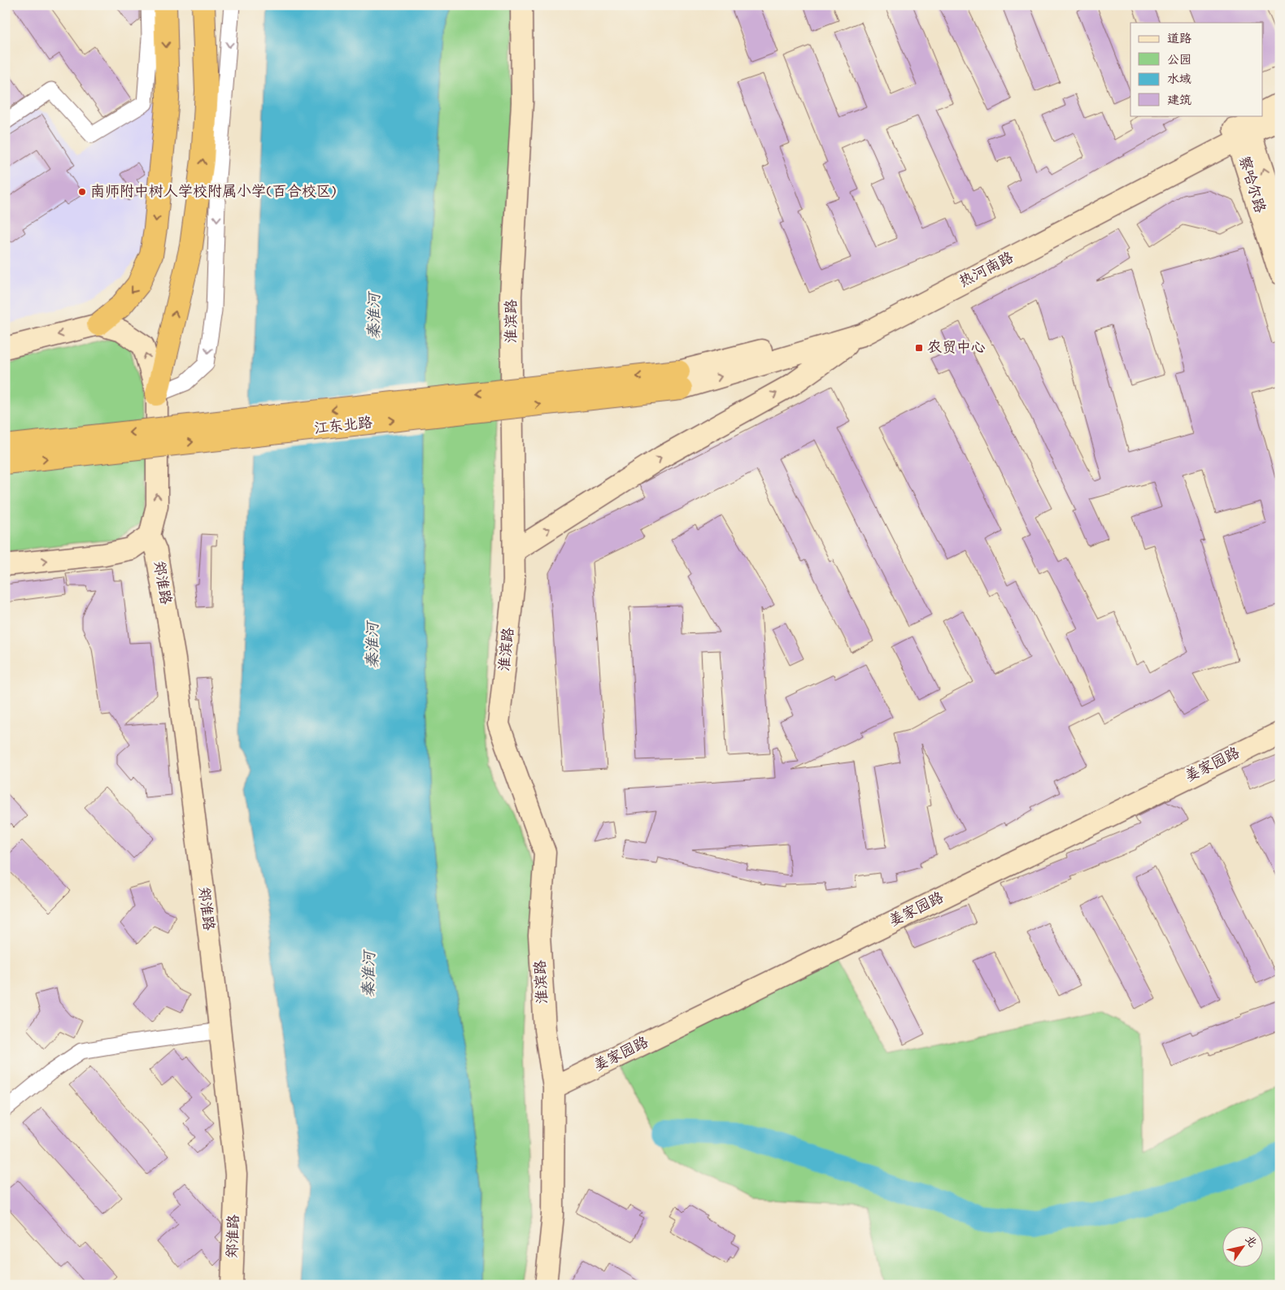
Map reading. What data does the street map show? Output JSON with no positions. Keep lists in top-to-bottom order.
{
  "streets": {
    "main road": ["江东北路"],
    "street": [
      "察哈尔路",
      "热河南路",
      "淮滨路",
      "郑淮路",
      "姜家园路"
    ]
  },
  "crossings": [
    ["察哈尔路", "热河南路"],
    ["热河南路", "江东北路"],
    ["淮滨路", "姜家园路"]
  ],
  "water": ["秦淮河"],
  "places": {
    "other": ["南师附中树人学校附属小学(百合校区)"],
    "transit": ["农贸中心"]
  },
  "legend": [
    "道路",
    "公园",
    "水域",
    "建筑"
  ],
  "north": "top right"
}
